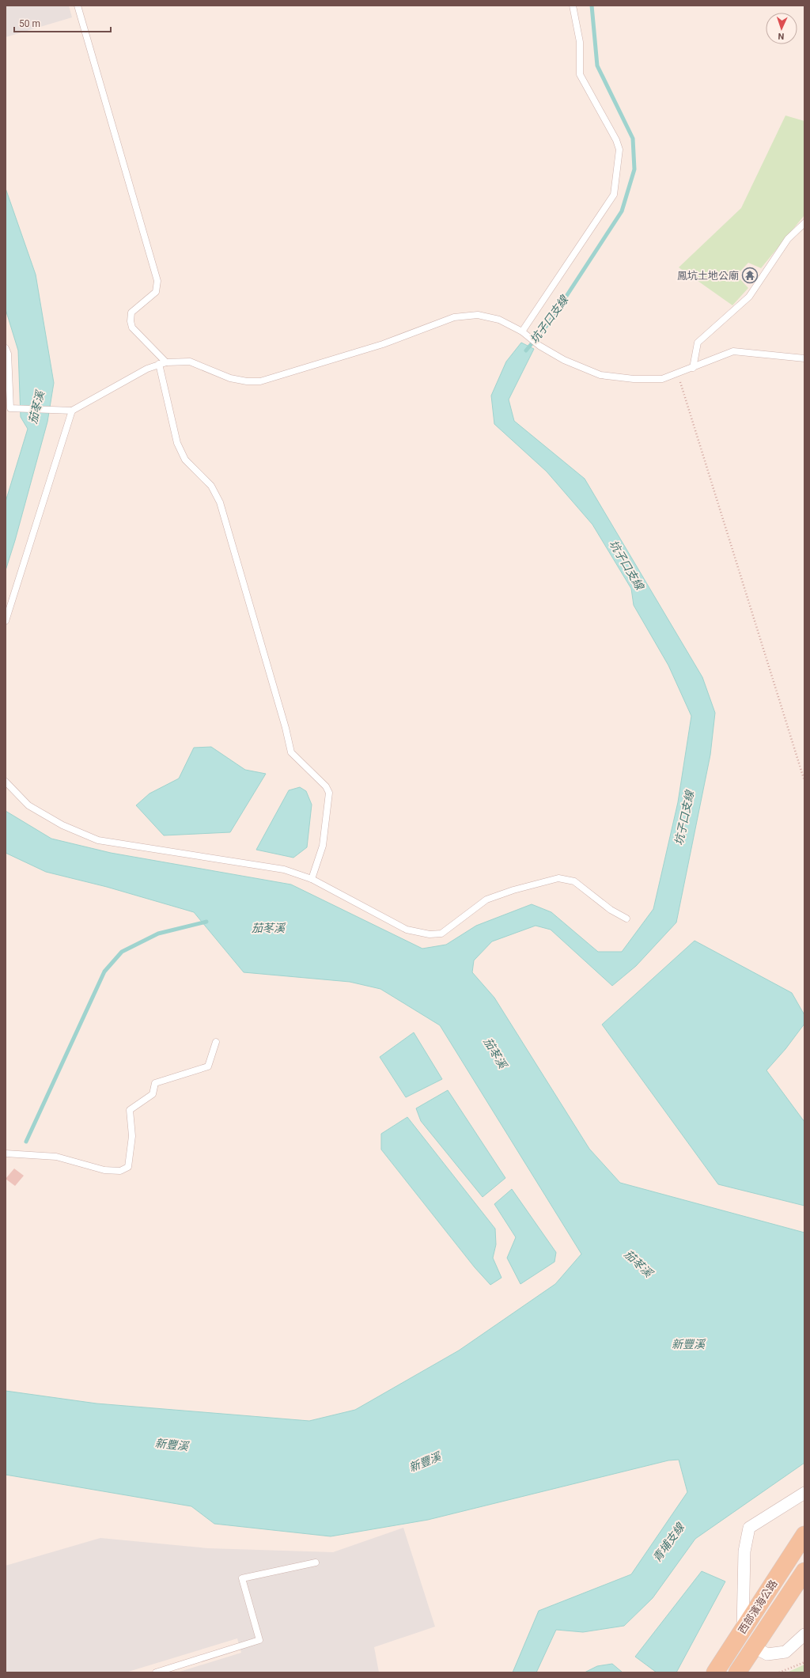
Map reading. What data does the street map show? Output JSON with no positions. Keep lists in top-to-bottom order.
{
  "streets": {
    "main road": ["西部濱海公路"]
  },
  "water": [
    "坑子口支線",
    "茄苳溪",
    "新豐溪",
    "青埔支線"
  ],
  "places": {
    "temple": ["鳳坑土地公廟"]
  },
  "scale_bar": "50 m",
  "north": "bottom"
}
